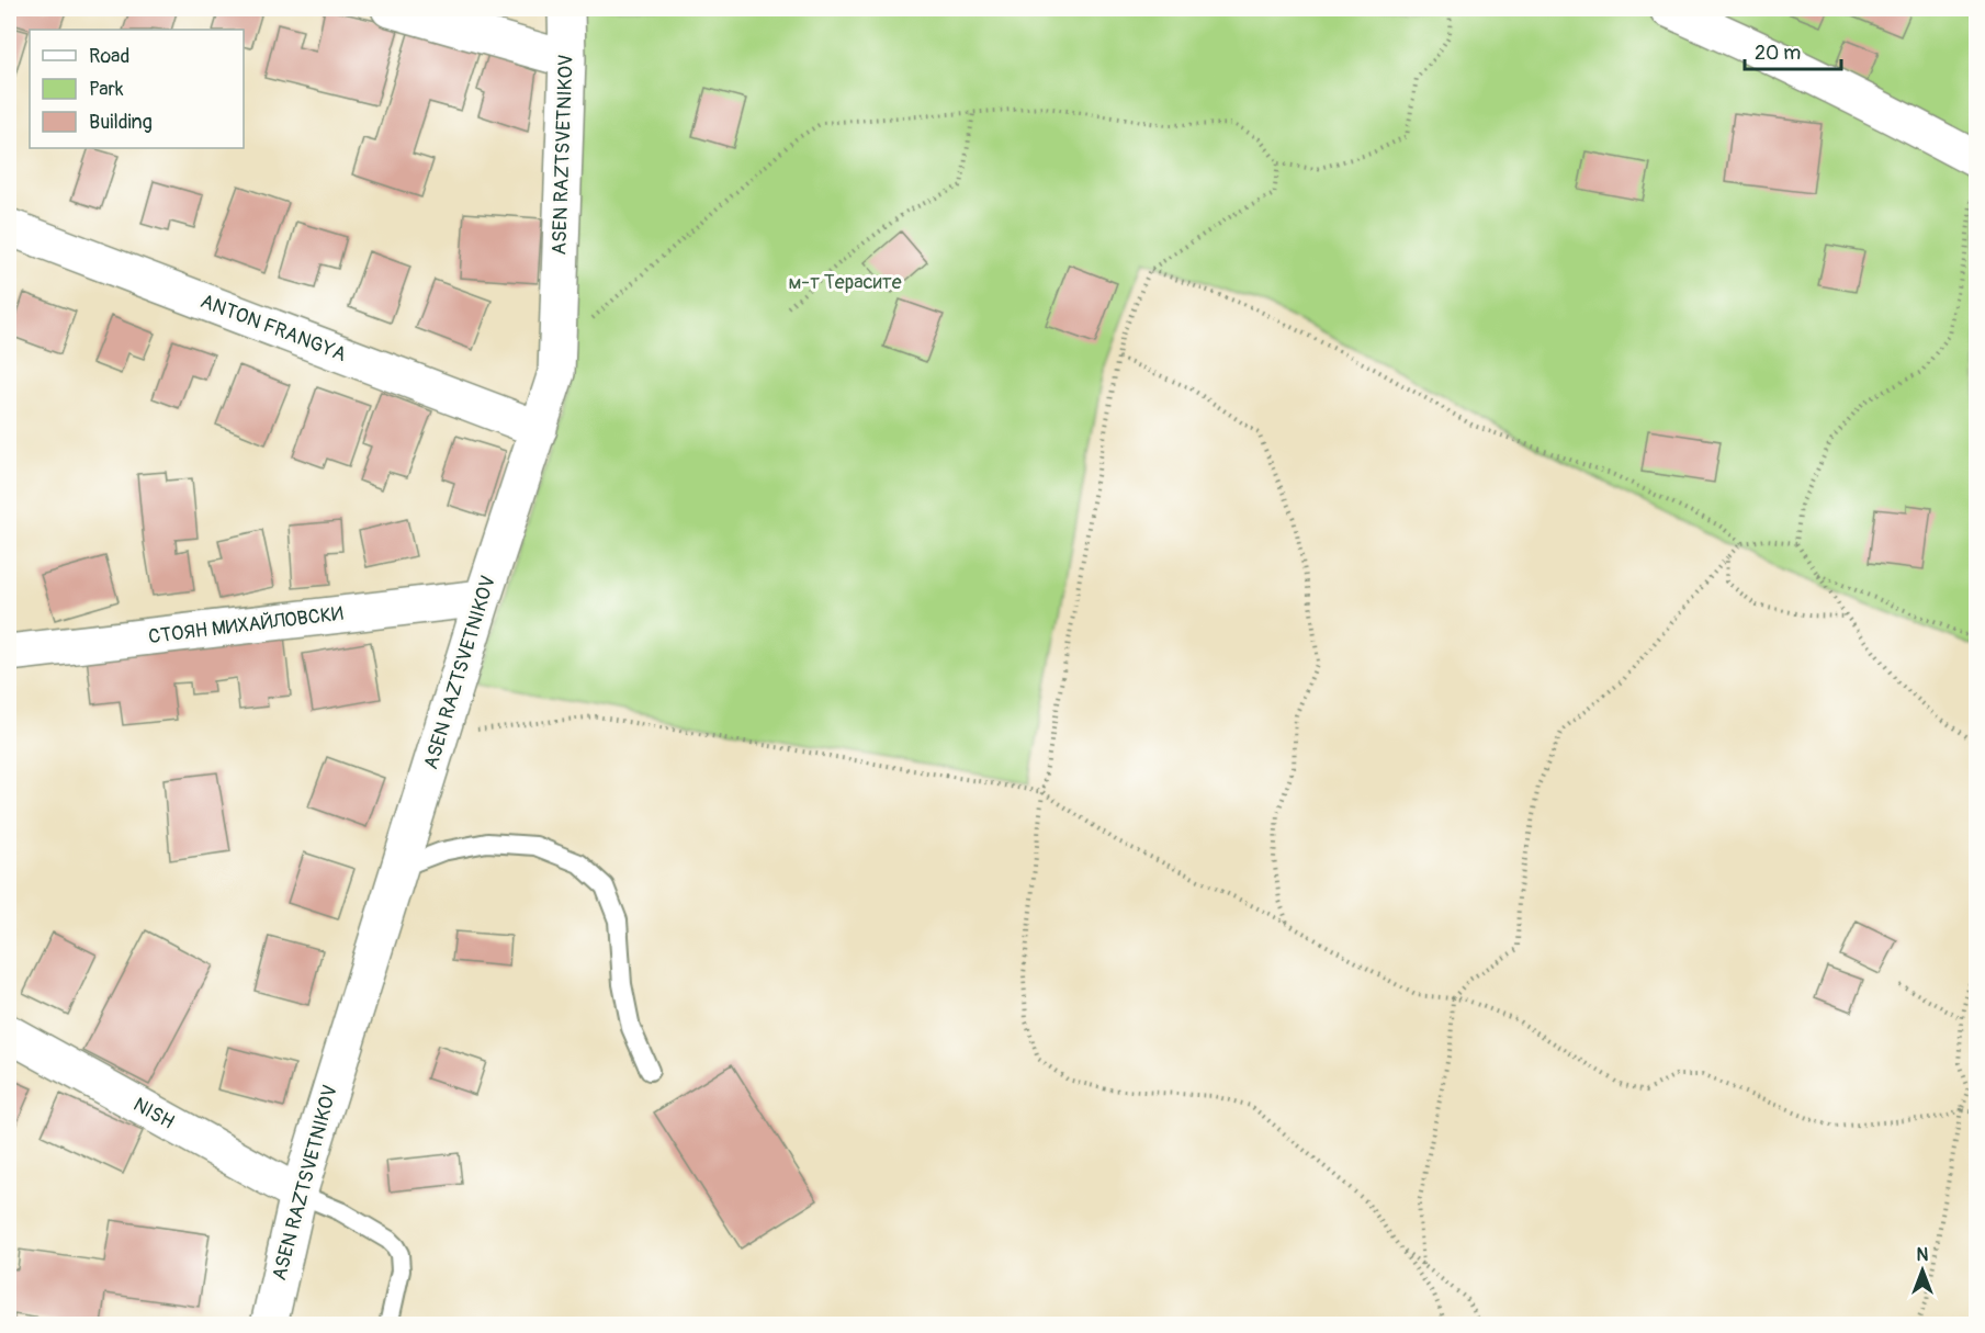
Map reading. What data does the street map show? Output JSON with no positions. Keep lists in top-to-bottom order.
{
  "streets": {
    "street": [
      "ASEN RAZTSVETNIKOV",
      "ANTON FRANGYA",
      "СТОЯН МИХАЙЛОВСКИ",
      "NISH"
    ]
  },
  "crossings": [
    ["ASEN RAZTSVETNIKOV", "ANTON FRANGYA"],
    ["ASEN RAZTSVETNIKOV", "СТОЯН МИХАЙЛОВСКИ"],
    ["ASEN RAZTSVETNIKOV", "NISH"]
  ],
  "parks": ["м-т Терасите"],
  "legend": ["Road", "Park", "Building"],
  "scale_bar": "20 m",
  "north": "top"
}
